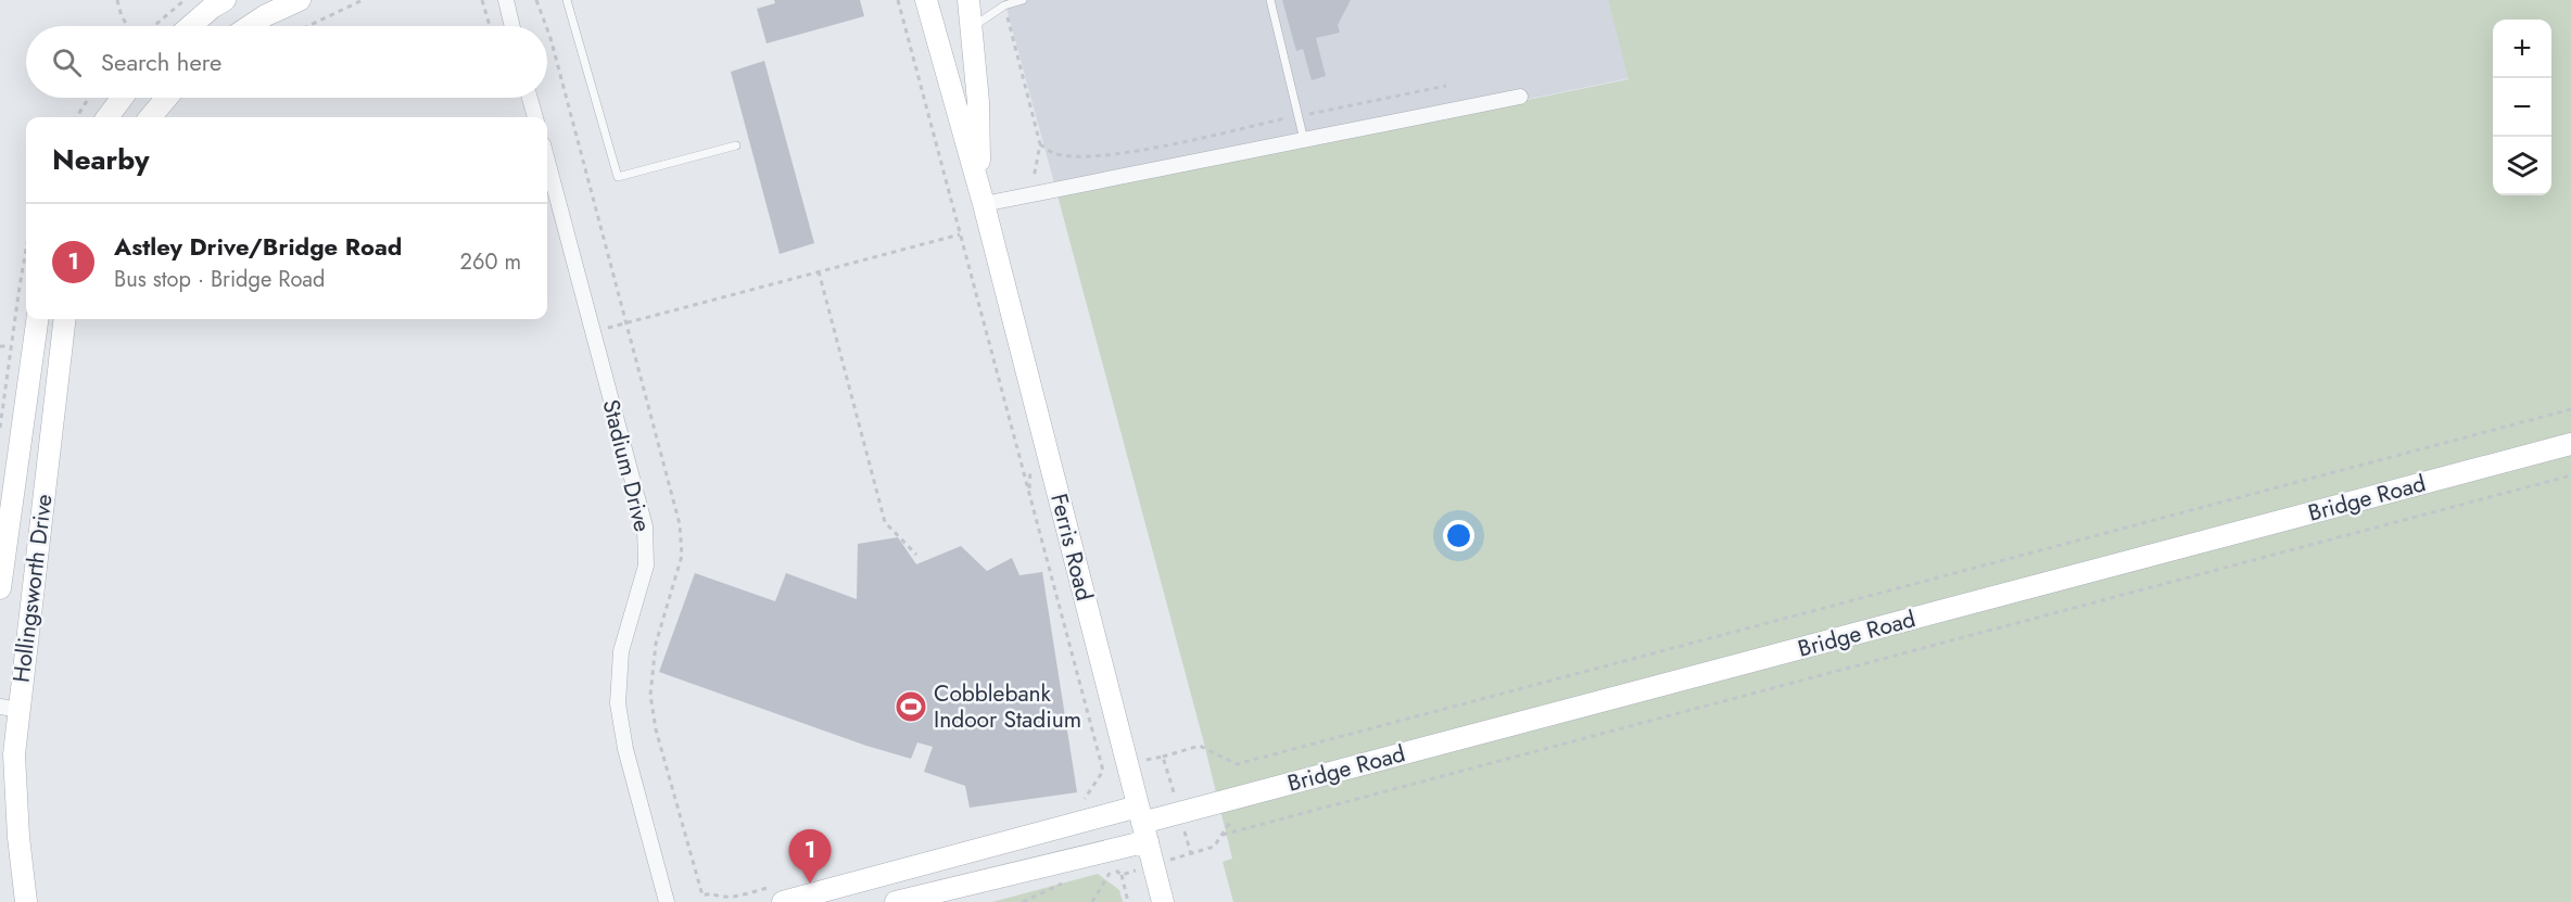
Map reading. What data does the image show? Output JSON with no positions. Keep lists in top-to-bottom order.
{
  "streets": {
    "street": [
      "Stadium Drive",
      "Bridge Road",
      "Ferris Road",
      "Hollingsworth Drive"
    ]
  },
  "crossings": [
    ["Bridge Road", "Ferris Road"]
  ],
  "places": {
    "sports": ["Cobblebank Indoor Stadium"]
  },
  "page": {
    "map_buttons": ["+", "−"],
    "search": "Search here",
    "heading": "Nearby",
    "list": [
      {
        "mark": "1",
        "name": "Astley Drive/Bridge Road",
        "note": "Bus stop · Bridge Road",
        "value": "260 m"
      }
    ],
    "pins": "1"
  }
}
